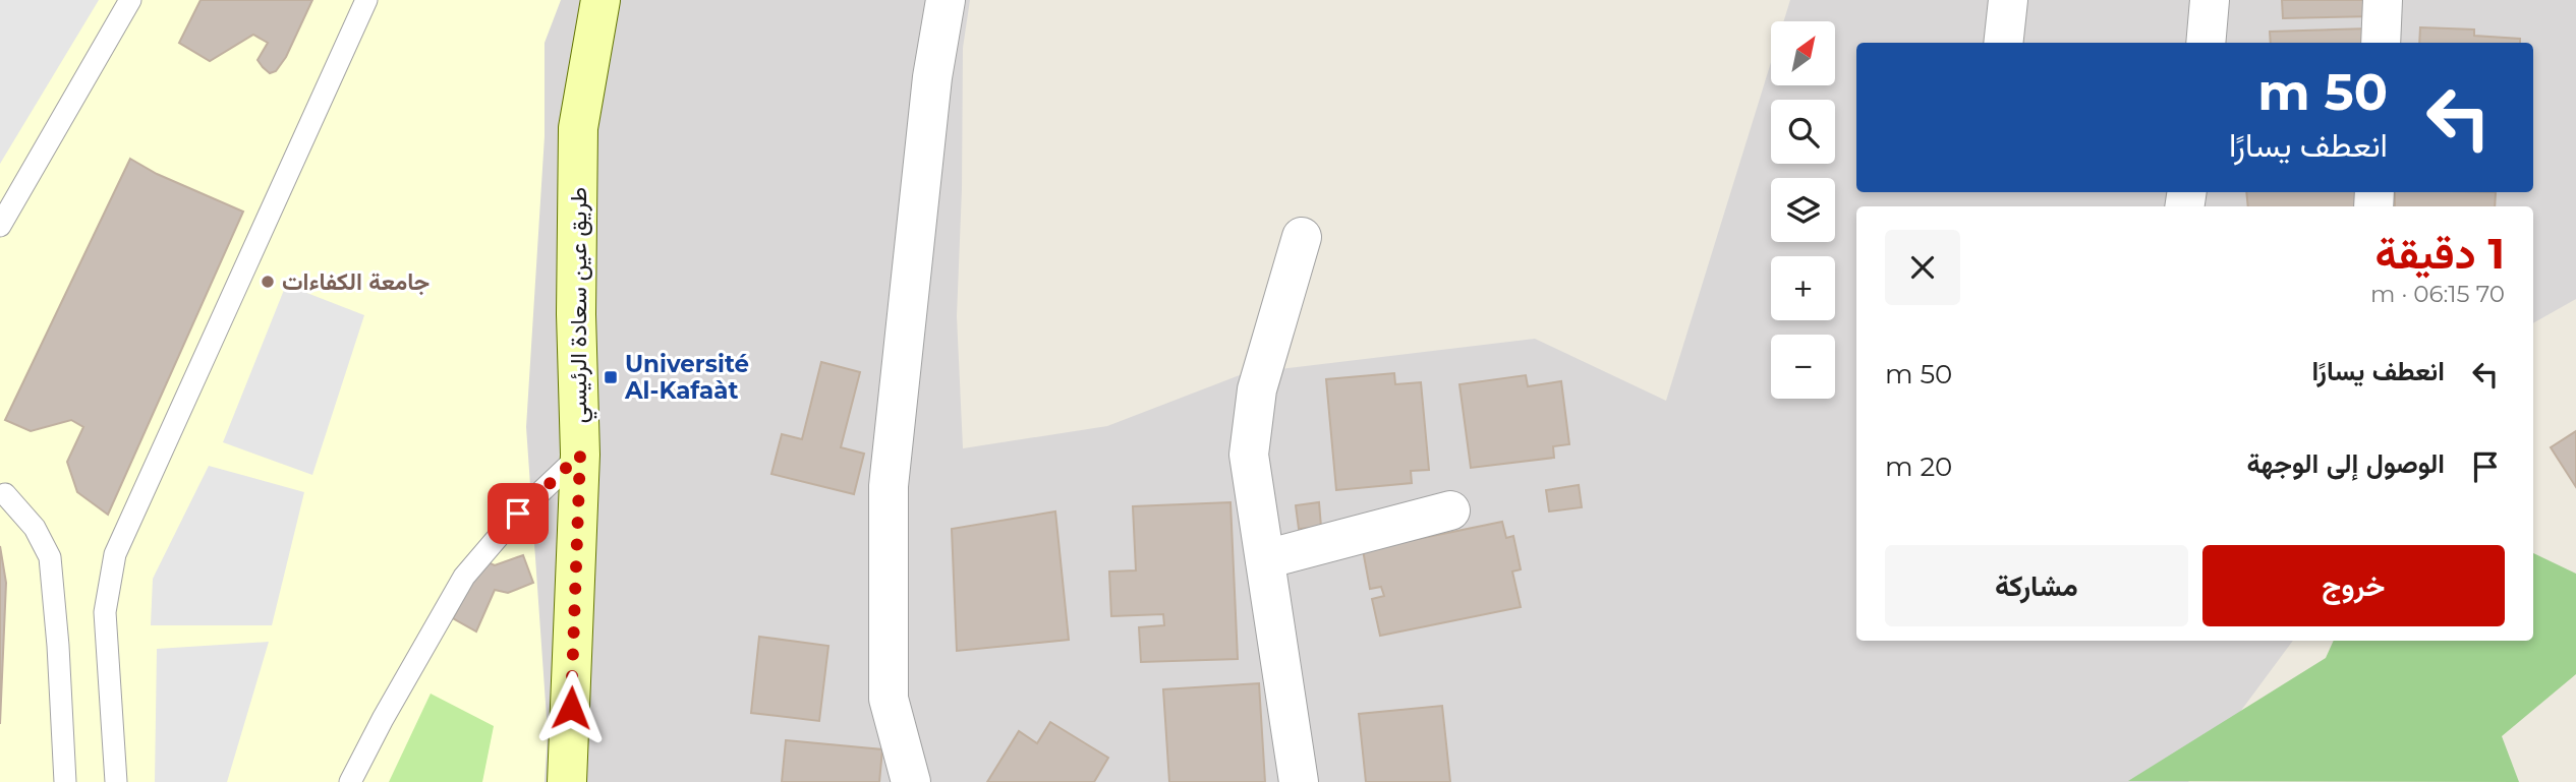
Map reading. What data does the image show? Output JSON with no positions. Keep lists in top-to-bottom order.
{
  "streets": {
    "street": ["طريق عين سعادة الرئيسي"]
  },
  "places": {
    "other": ["جامعة الكفاءات"],
    "transit": ["Université Al-Kafaàt"]
  },
  "north": "top right",
  "page": {
    "map_buttons": ["+", "−"],
    "turn": ["50 m", "انعطف يسارًا"],
    "heading": ["1 دقيقة", "70 m · 06:15"],
    "list": [
      {
        "name": "انعطف يسارًا",
        "value": "50 m"
      },
      {
        "name": "الوصول إلى الوجهة",
        "value": "20 m"
      }
    ],
    "buttons": ["خروج", "مشاركة"]
  }
}
